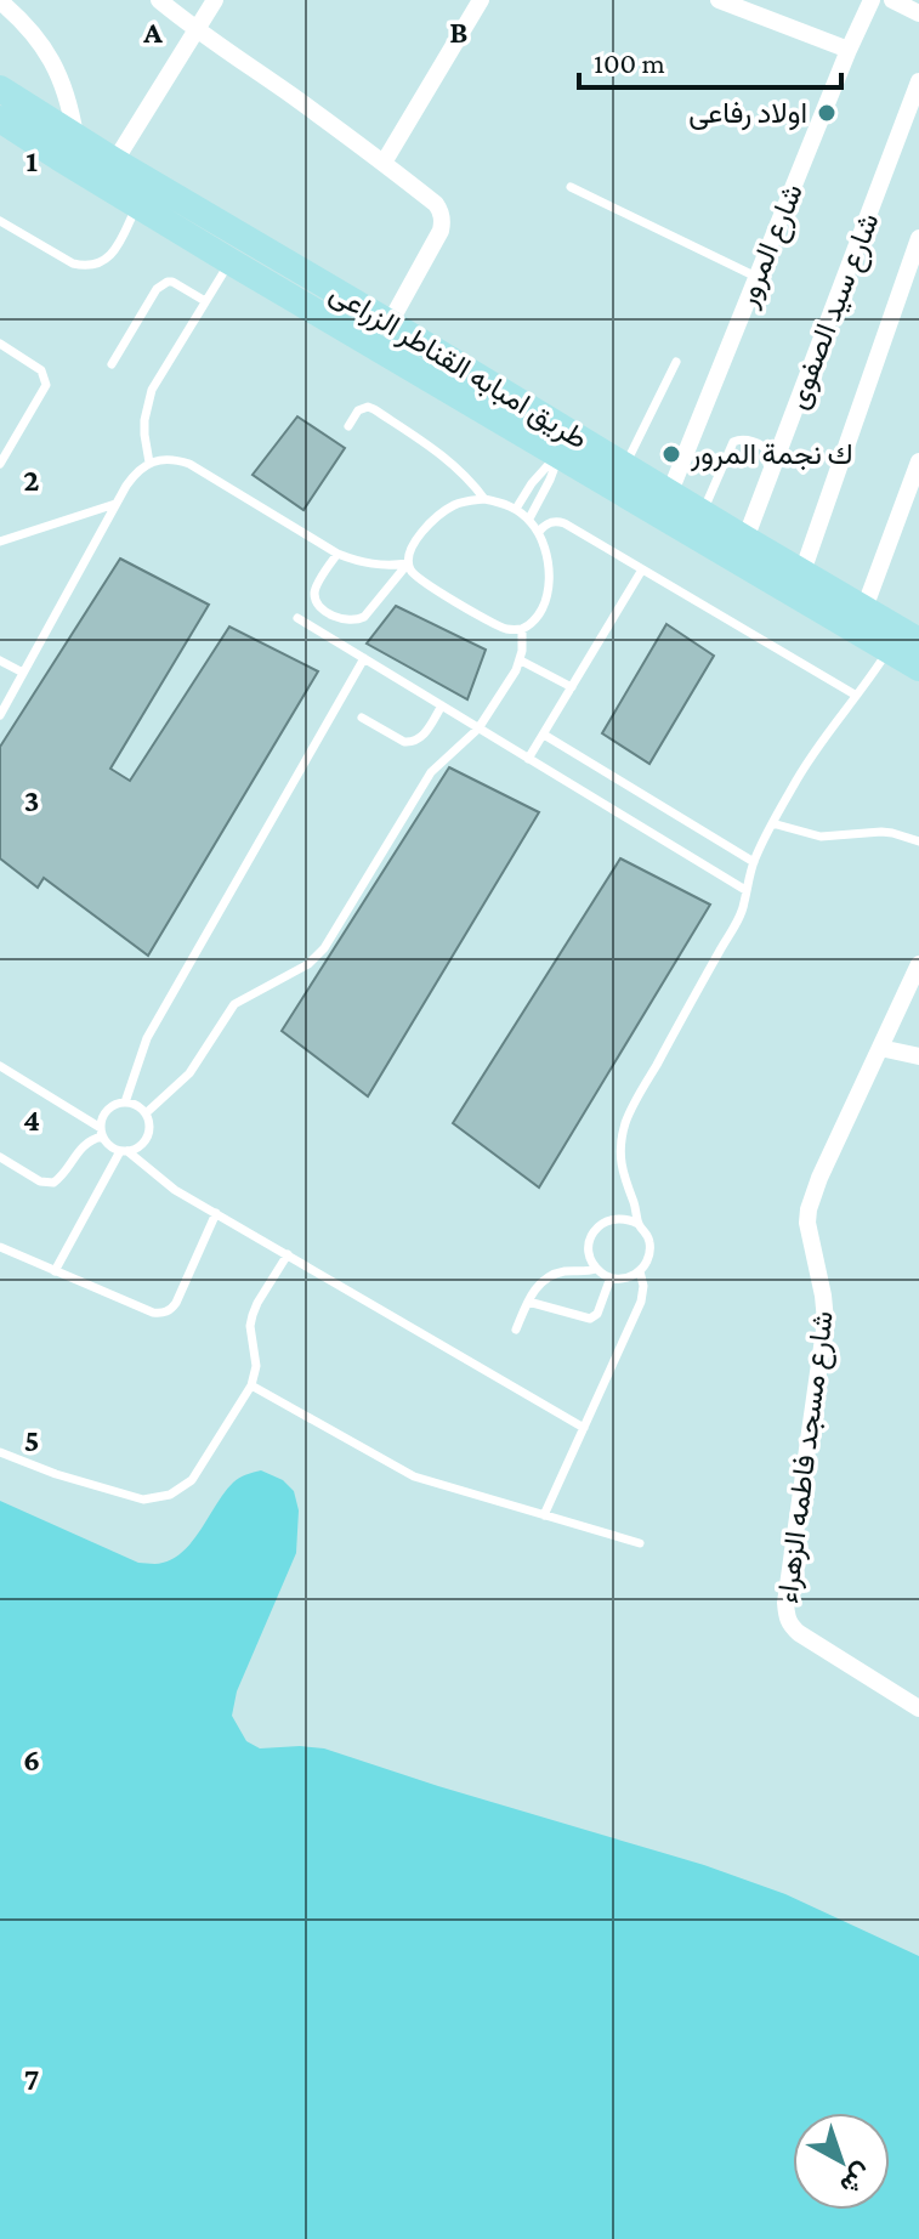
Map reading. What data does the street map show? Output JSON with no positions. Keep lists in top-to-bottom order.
{
  "streets": {
    "main road": ["طريق امبابه القناطر الزراعى"],
    "street": ["شارع المرور", "شارع سيد الصفوى", "شارع مسجد فاطمه الزهراء"]
  },
  "crossings": [
    ["شارع المرور", "طريق امبابه القناطر الزراعى"],
    ["شارع سيد الصفوى", "طريق امبابه القناطر الزراعى"]
  ],
  "places": ["اولاد رفاعى", "ك نجمة المرور"],
  "scale_bar": "100 m",
  "north": "bottom right",
  "grid": {
    "columns": ["A", "B"],
    "rows": [
      "1",
      "2",
      "3",
      "4",
      "5",
      "6",
      "7"
    ]
  }
}
